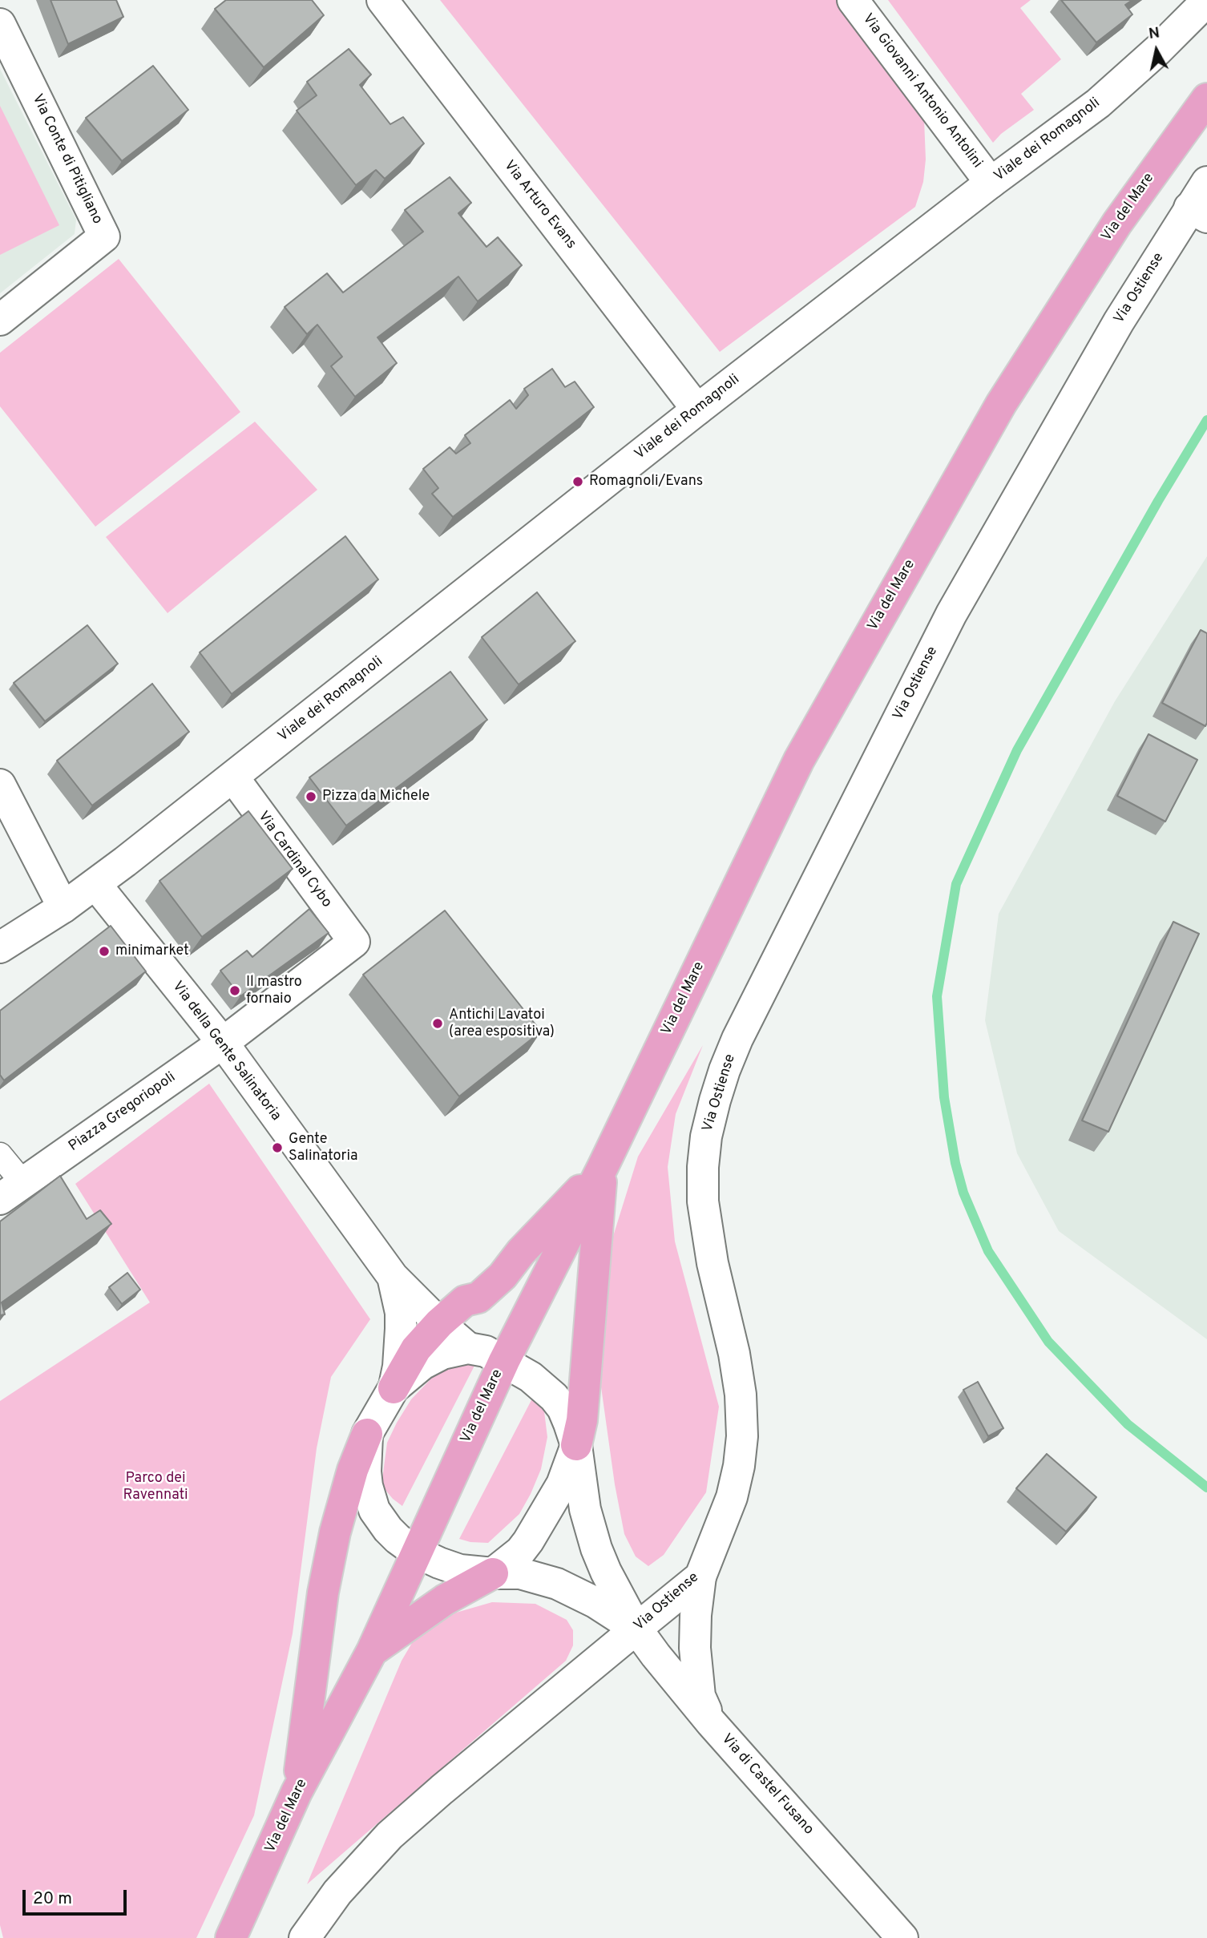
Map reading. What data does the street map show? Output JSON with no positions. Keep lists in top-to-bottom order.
{
  "streets": {
    "main road": ["Via del Mare"],
    "street": [
      "Via Giovanni Antonio Antolini",
      "Viale dei Romagnoli",
      "Via Conte di Pitigliano",
      "Via Arturo Evans",
      "Via Ostiense",
      "Via Cardinal Cybo",
      "Via della Gente Salinatoria",
      "Piazza Gregoriopoli",
      "Via di Castel Fusano"
    ]
  },
  "crossings": [
    ["Via Giovanni Antonio Antolini", "Viale dei Romagnoli"],
    ["Viale dei Romagnoli", "Via Arturo Evans"],
    ["Viale dei Romagnoli", "Via Cardinal Cybo"],
    ["Viale dei Romagnoli", "Via della Gente Salinatoria"],
    ["Via Ostiense", "Via di Castel Fusano"],
    ["Via Cardinal Cybo", "Piazza Gregoriopoli"],
    ["Via della Gente Salinatoria", "Piazza Gregoriopoli"]
  ],
  "parks": ["Parco dei Ravennati"],
  "places": [
    "Romagnoli/Evans",
    "Pizza da Michele",
    "minimarket",
    "Il mastro fornaio",
    "Antichi Lavatoi (area espositiva)",
    "Gente Salinatoria"
  ],
  "scale_bar": "20 m",
  "north": "top"
}
